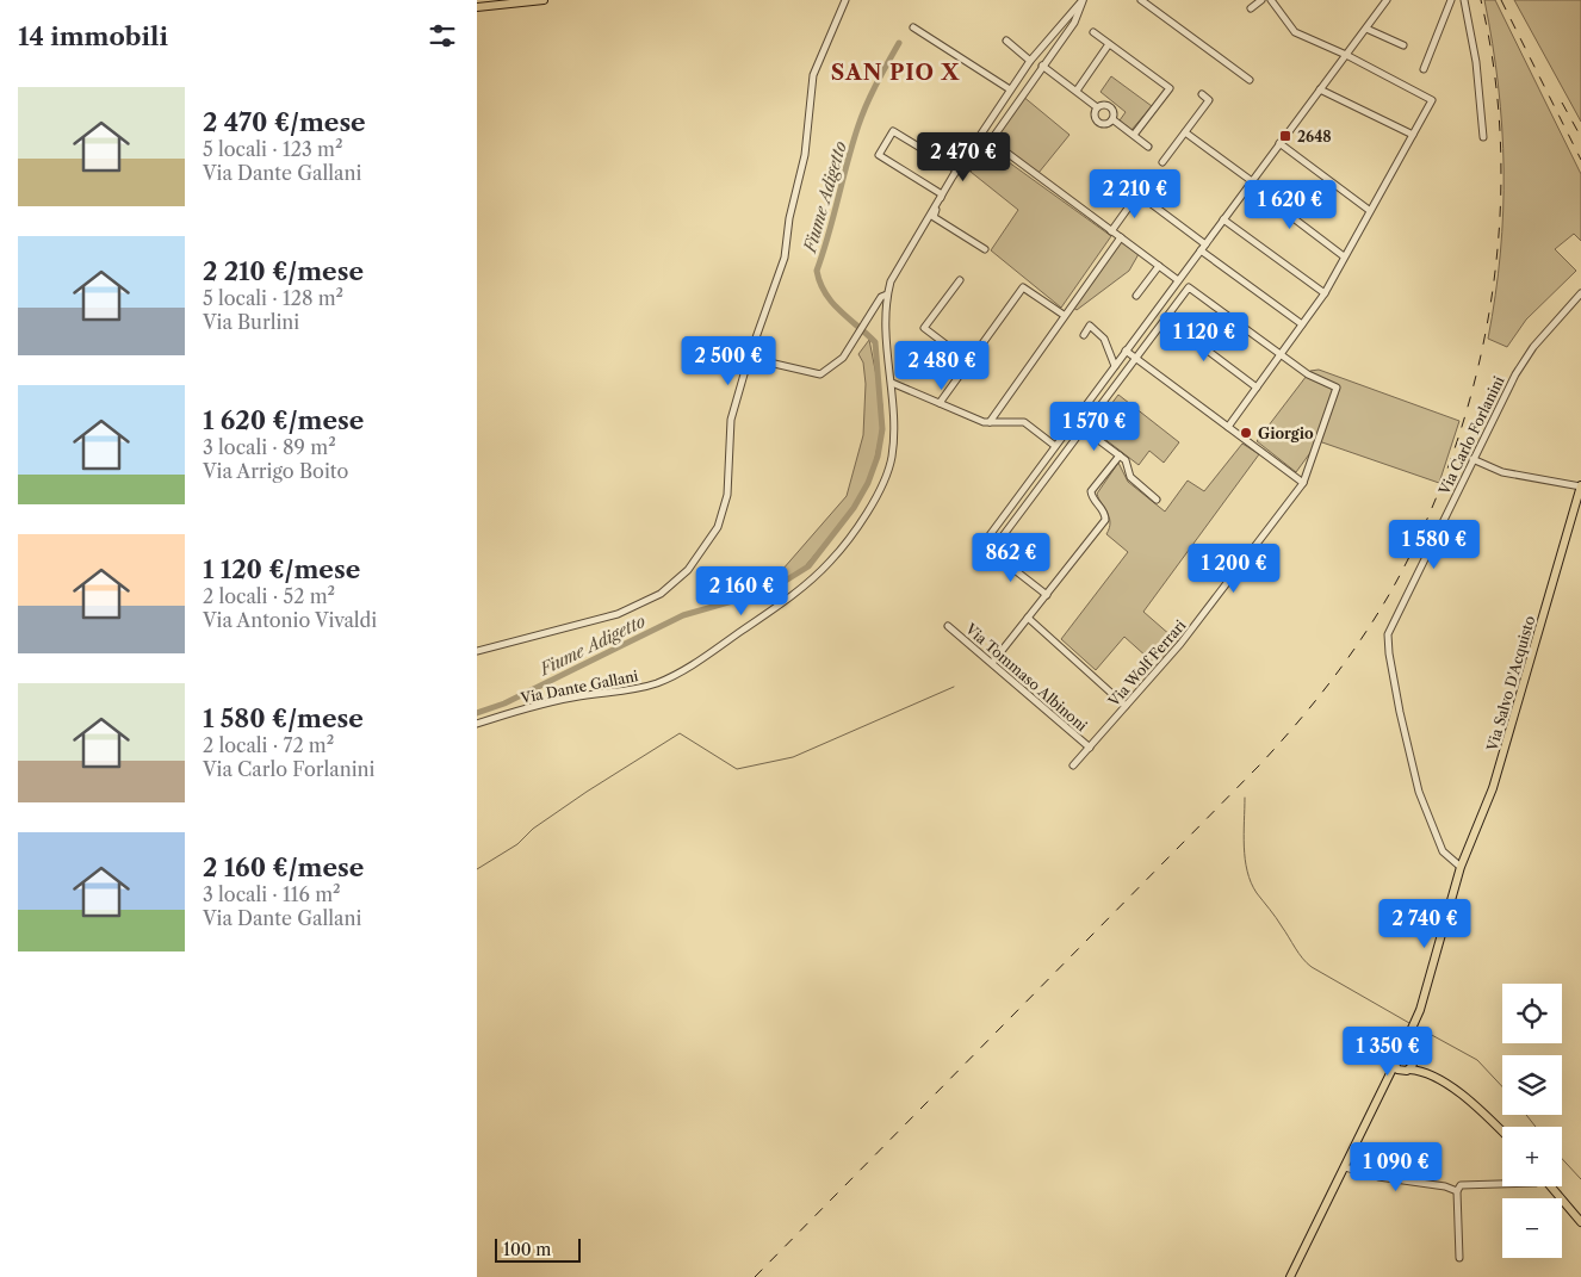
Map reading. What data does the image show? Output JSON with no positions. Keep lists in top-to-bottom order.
{
  "streets": {
    "main road": ["Via Salvo D'Acquisto"],
    "street": [
      "Via Carlo Forlanini",
      "Via Wolf Ferrari",
      "Via Tommaso Albinoni",
      "Via Dante Gallani"
    ]
  },
  "crossings": [
    ["Via Carlo Forlanini", "Via Salvo D'Acquisto"],
    ["Via Wolf Ferrari", "Via Tommaso Albinoni"]
  ],
  "districts": ["SAN PIO X"],
  "water": ["Fiume Adigetto"],
  "places": {
    "transit": ["2648"],
    "other": ["Giorgio"]
  },
  "scale_bar": "100 m",
  "page": {
    "heading": "14 immobili",
    "list": [
      {
        "name": "2 470 €/mese",
        "note": "5 locali · 123 m² · Via Dante Gallani"
      },
      {
        "name": "2 210 €/mese",
        "note": "5 locali · 128 m² · Via Burlini"
      },
      {
        "name": "1 620 €/mese",
        "note": "3 locali · 89 m² · Via Arrigo Boito"
      },
      {
        "name": "1 120 €/mese",
        "note": "2 locali · 52 m² · Via Antonio Vivaldi"
      },
      {
        "name": "1 580 €/mese",
        "note": "2 locali · 72 m² · Via Carlo Forlanini"
      },
      {
        "name": "2 160 €/mese",
        "note": "3 locali · 116 m² · Via Dante Gallani"
      }
    ],
    "price": [
      "2 470 €",
      "2 210 €",
      "1 620 €",
      "1 120 €",
      "2 500 €",
      "2 480 €",
      "1 570 €",
      "1 580 €",
      "862 €",
      "1 200 €",
      "2 160 €",
      "2 740 €",
      "1 350 €",
      "1 090 €"
    ],
    "map_buttons": ["+", "−"],
    "scale": "100 m"
  }
}
